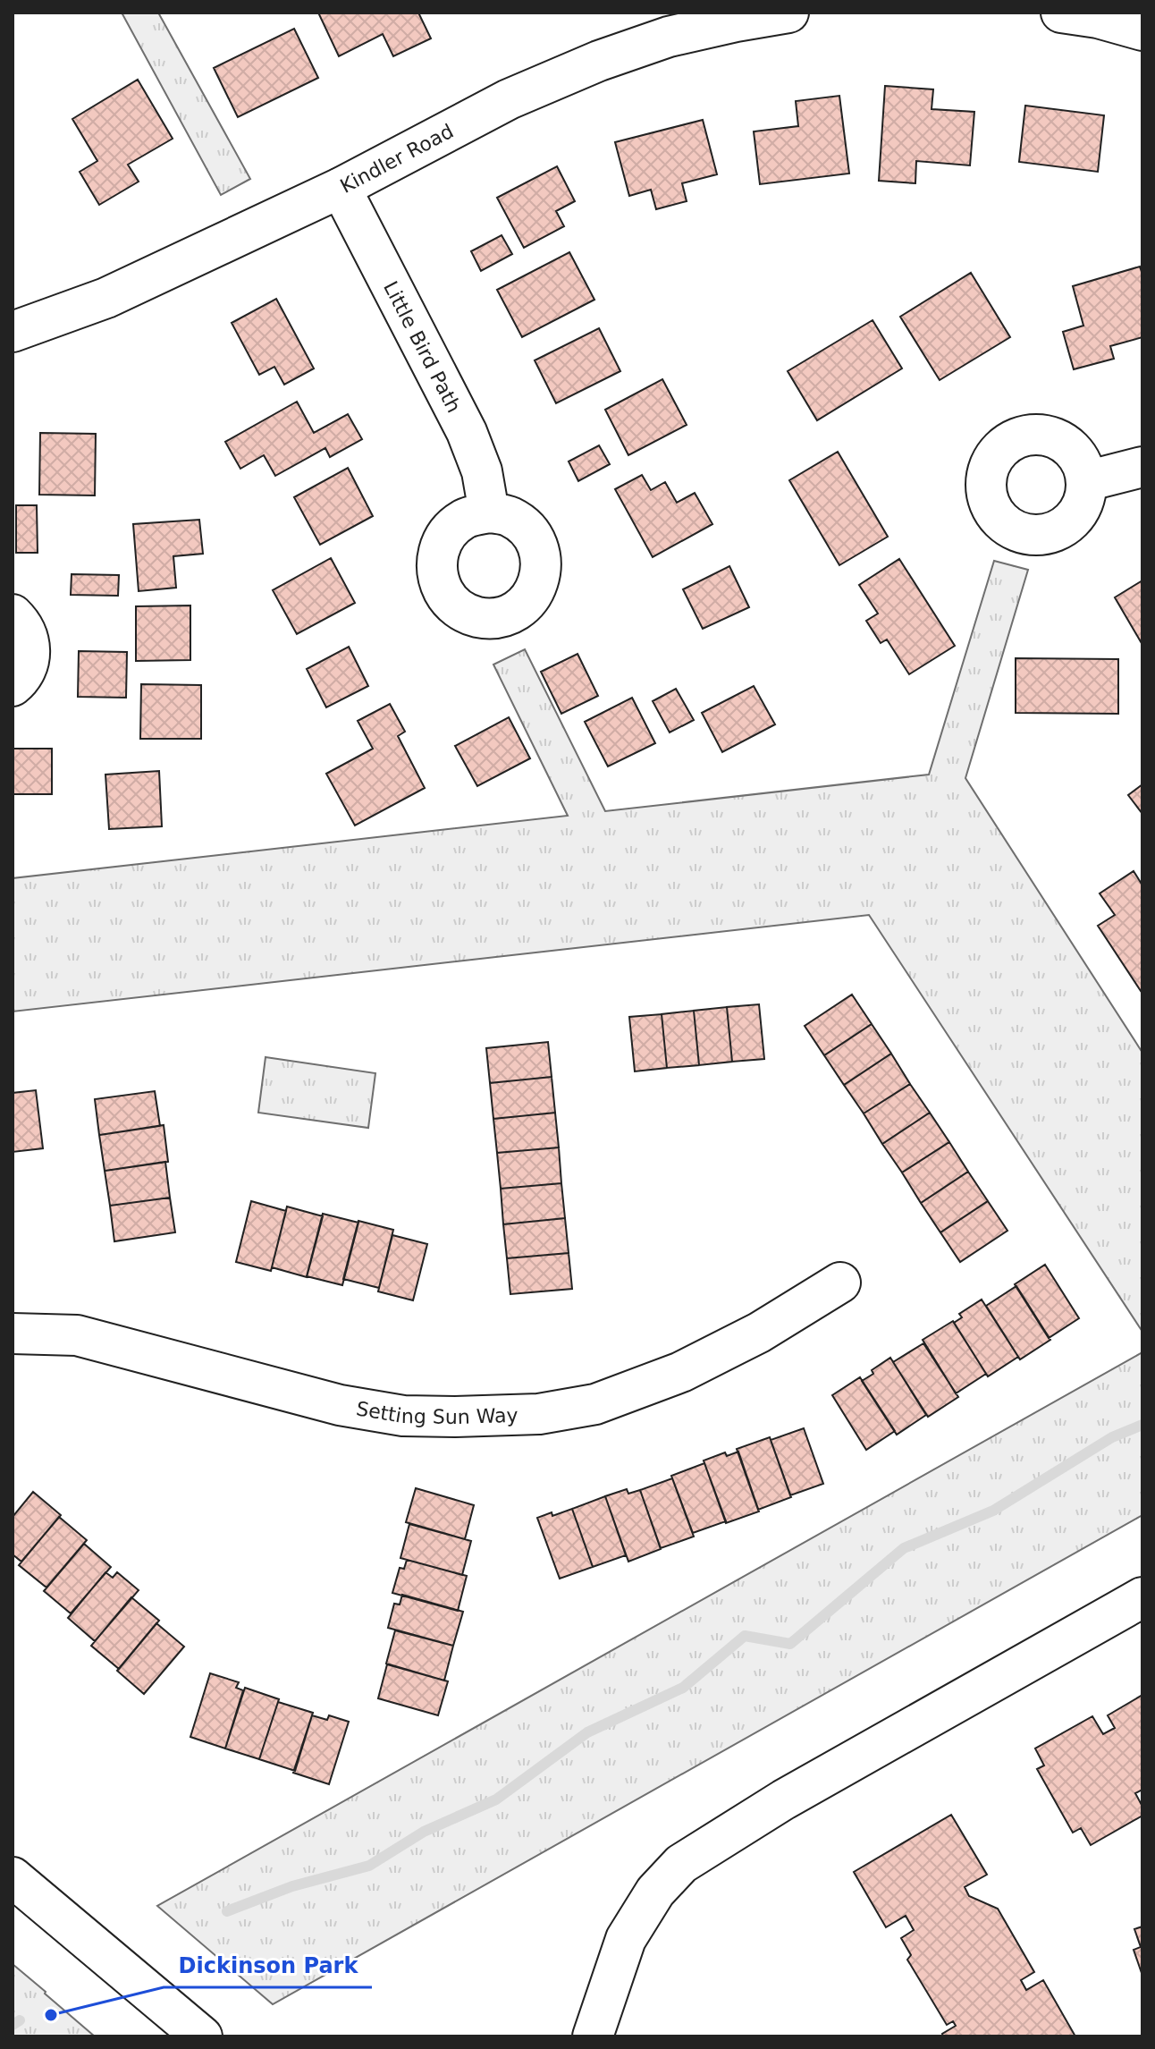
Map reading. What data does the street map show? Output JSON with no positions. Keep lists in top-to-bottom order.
{
  "streets": {
    "street": ["Kindler Road", "Little Bird Path", "Setting Sun Way"]
  },
  "crossings": [
    ["Kindler Road", "Little Bird Path"]
  ],
  "places": ["Dickinson Park"]
}
